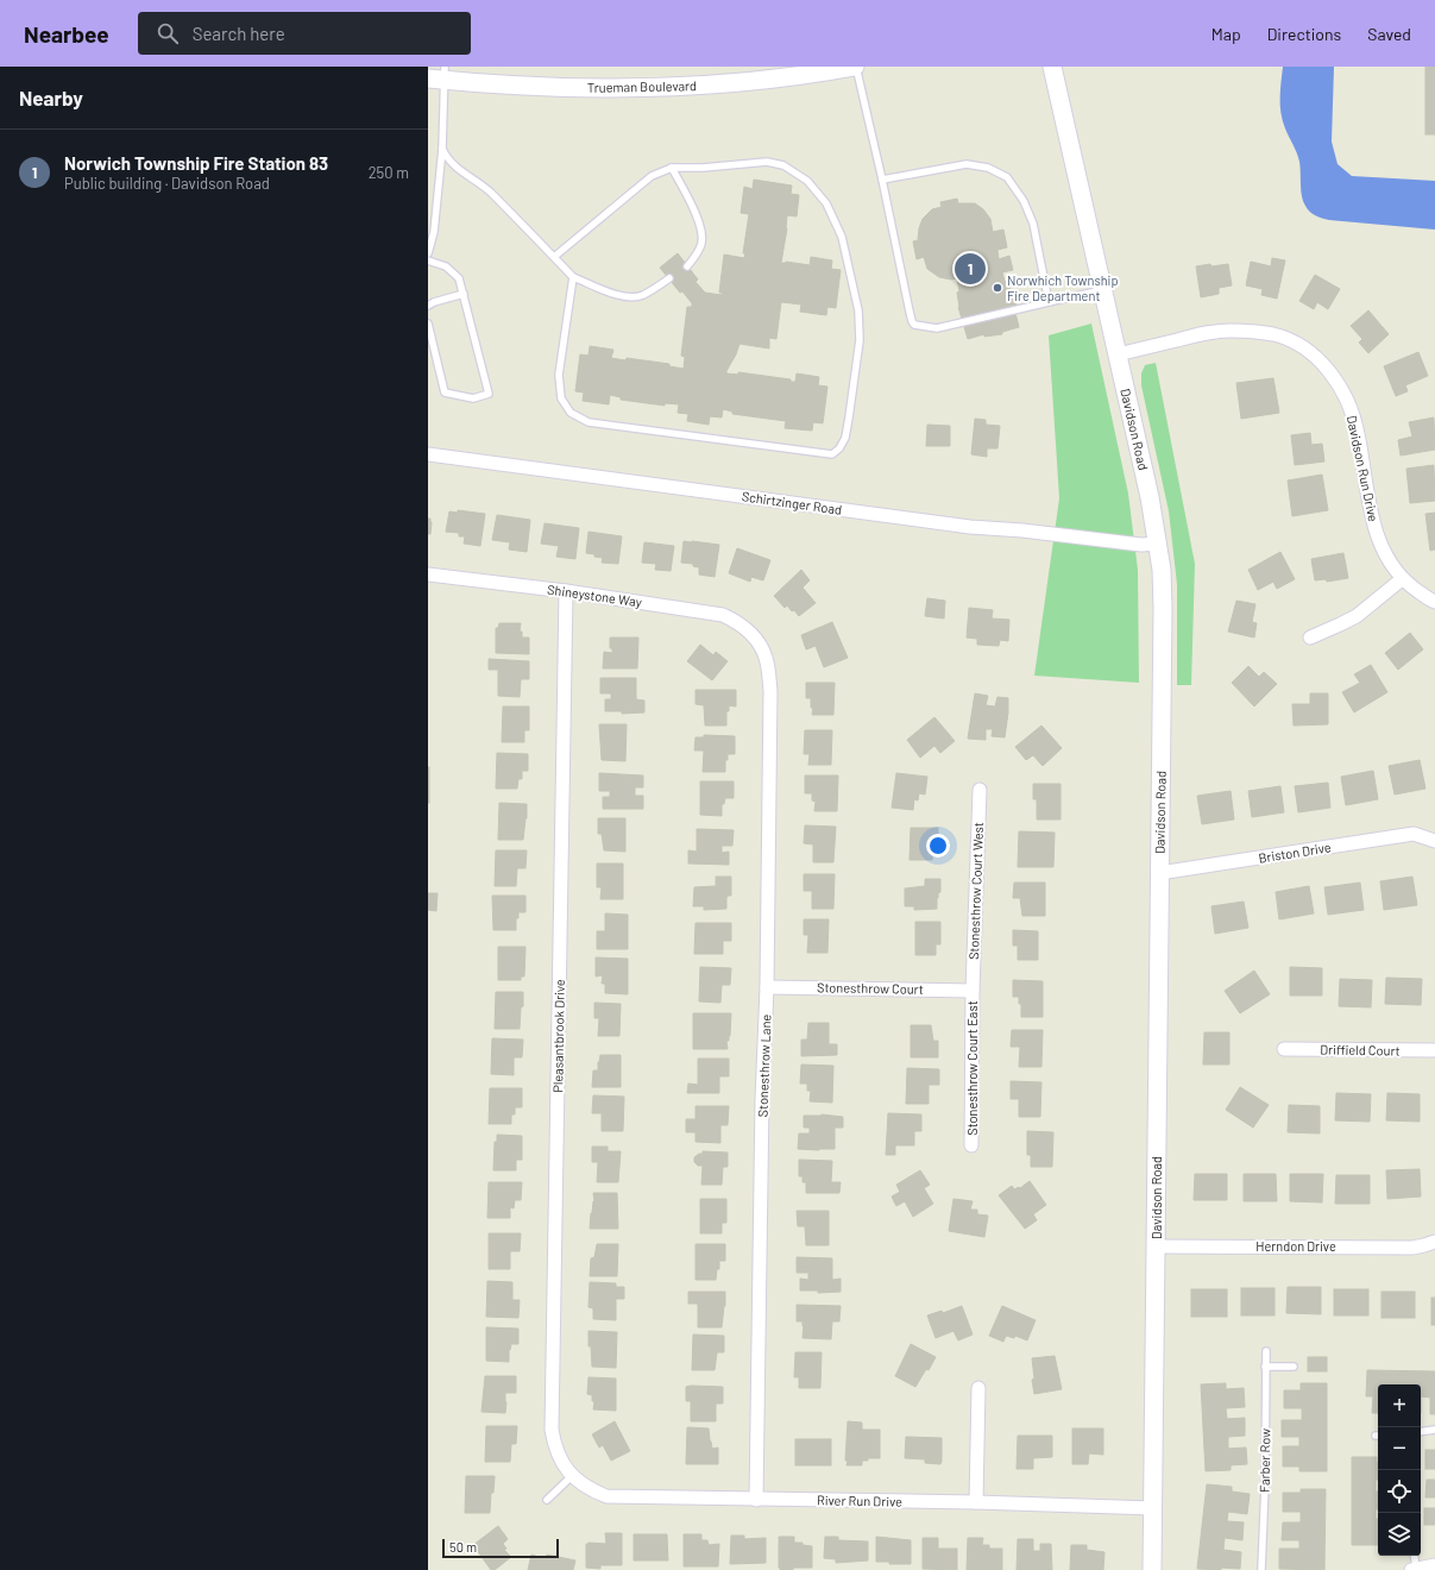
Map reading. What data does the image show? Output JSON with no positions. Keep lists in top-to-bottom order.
{
  "streets": {
    "main road": ["Trueman Boulevard", "Davidson Road"],
    "street": [
      "Davidson Run Drive",
      "Schirtzinger Road",
      "Shineystone Way",
      "Briston Drive",
      "Stonesthrow Court West",
      "Stonesthrow Court",
      "Pleasantbrook Drive",
      "Driffield Court",
      "Stonesthrow Lane",
      "Stonesthrow Court East",
      "Herndon Drive",
      "River Run Drive"
    ],
    "lane": ["Farber Row"]
  },
  "crossings": [
    ["Davidson Road", "Davidson Run Drive"],
    ["Davidson Road", "Schirtzinger Road"],
    ["Davidson Road", "Briston Drive"],
    ["Davidson Road", "Herndon Drive"],
    ["Davidson Road", "River Run Drive"],
    ["Shineystone Way", "Pleasantbrook Drive"],
    ["Shineystone Way", "Stonesthrow Lane"],
    ["Stonesthrow Court West", "Stonesthrow Court"],
    ["Stonesthrow Court West", "Stonesthrow Court East"],
    ["Stonesthrow Court", "Stonesthrow Lane"],
    ["Stonesthrow Court", "Stonesthrow Court East"],
    ["Pleasantbrook Drive", "River Run Drive"],
    ["Stonesthrow Lane", "River Run Drive"]
  ],
  "places": ["Norwhich Township Fire Department"],
  "scale_bar": "50 m",
  "page": {
    "header": "Nearbee",
    "search": "Search here",
    "nav": ["Map", "Directions", "Saved"],
    "heading": "Nearby",
    "list": [
      {
        "mark": "1",
        "name": "Norwich Township Fire Station 83",
        "note": "Public building · Davidson Road",
        "value": "250 m"
      }
    ],
    "pins": "1",
    "map_buttons": ["+", "−"],
    "scale": "50 m"
  }
}
